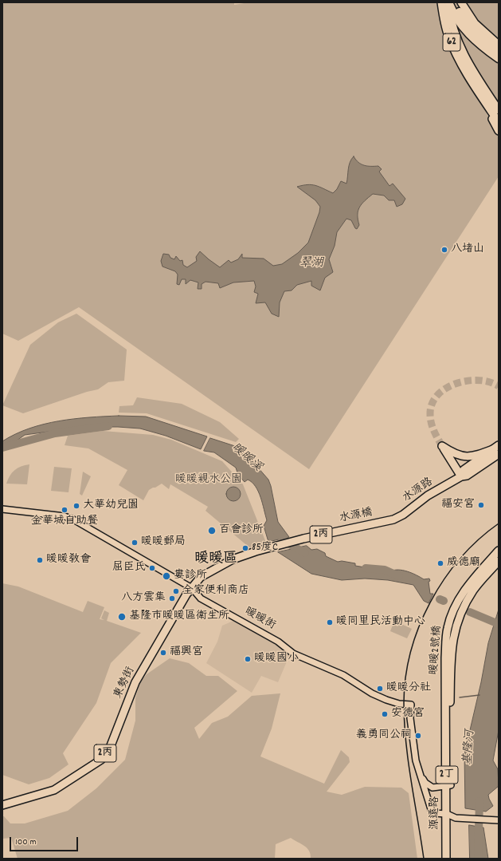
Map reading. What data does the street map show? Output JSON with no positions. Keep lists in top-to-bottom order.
{
  "streets": {
    "main road": [
      "62",
      "水源路",
      "水源橋",
      "2丙",
      "暖暖2號橋",
      "東勢街",
      "2丁",
      "源遠路"
    ],
    "street": ["暖暖街"]
  },
  "crossings": [
    ["水源路", "水源橋"],
    ["水源橋", "東勢街"],
    ["暖暖街", "東勢街"],
    ["暖暖街", "源遠路"],
    ["暖暖2號橋", "源遠路"]
  ],
  "districts": ["暖暖區"],
  "water": ["翠湖", "暖暖溪", "基隆河"],
  "parks": ["暖暖親水公園"],
  "places": [
    "八堵山",
    "福安宮",
    "大華幼兒園",
    "金華城自助餐",
    "百會診所",
    "暖暖郵局",
    "85度C",
    "暖暖教會",
    "威德廟",
    "屈臣氏",
    "婁診所",
    "全家便利商店",
    "八方雲集",
    "基隆市暖暖區衛生所",
    "暖同里民活動中心",
    "福興宮",
    "暖暖國小",
    "暖暖分社",
    "安德宮",
    "義勇同公祠"
  ],
  "scale_bar": "100 m"
}
